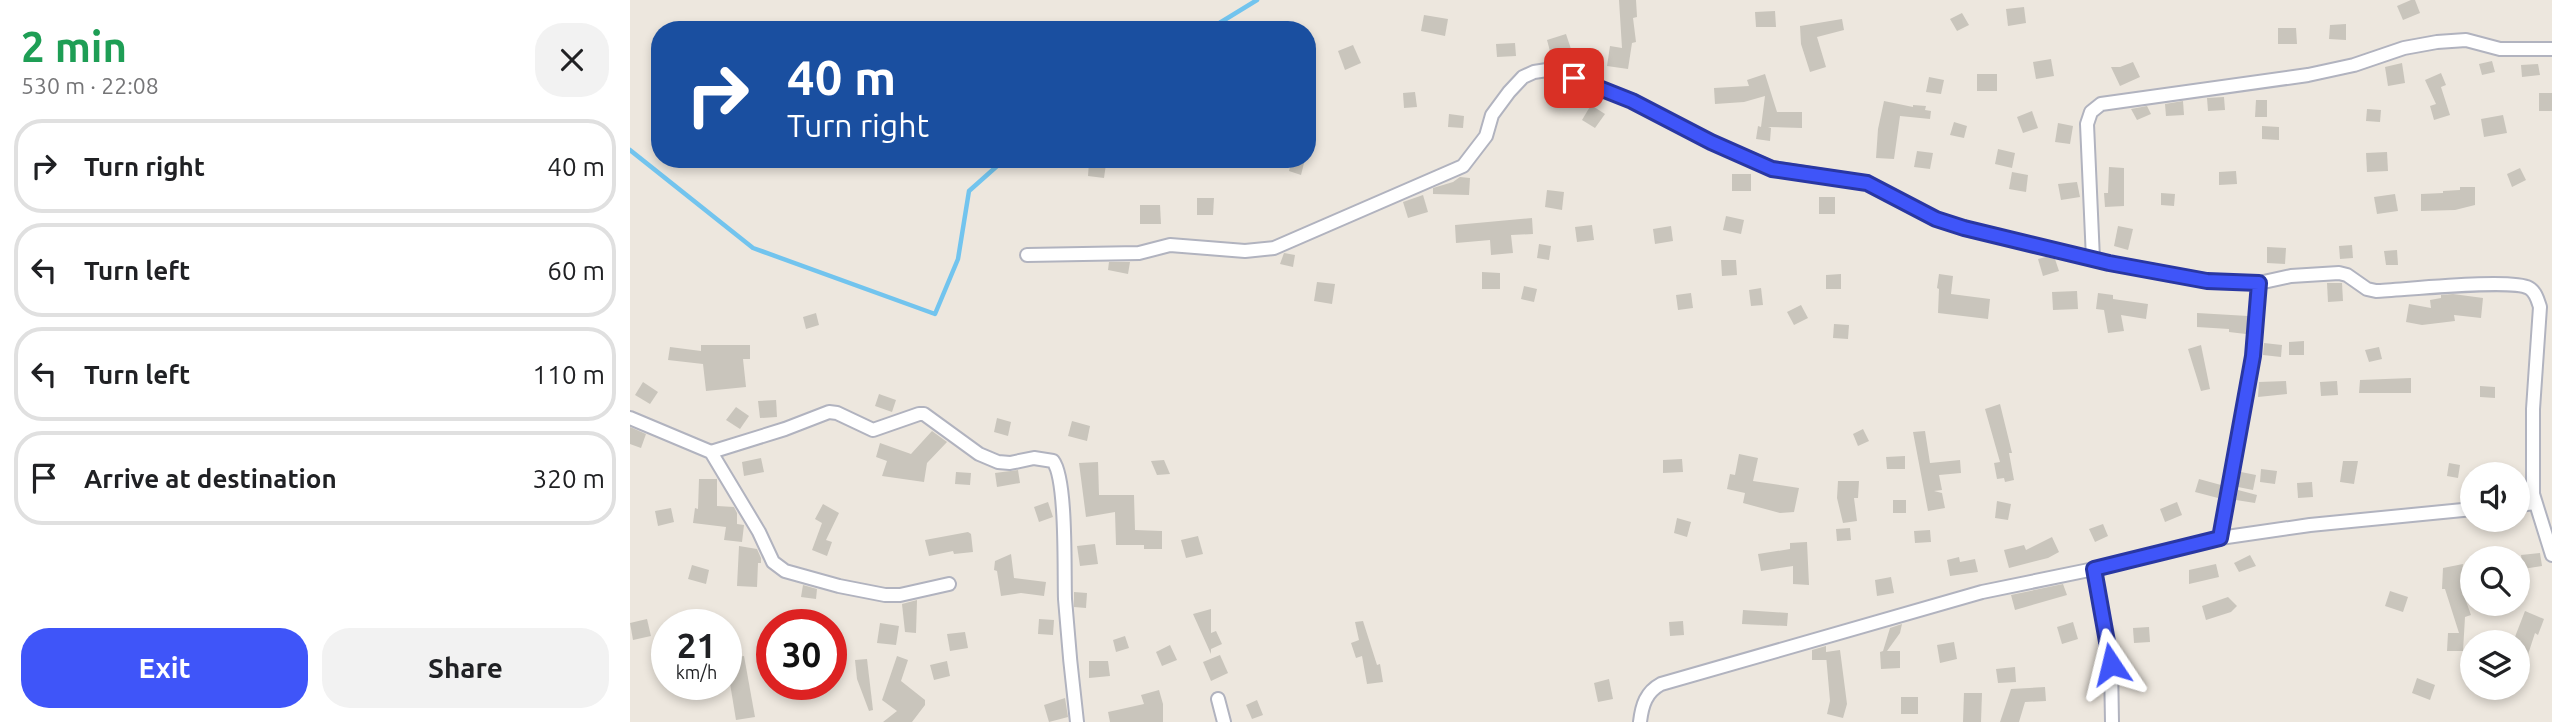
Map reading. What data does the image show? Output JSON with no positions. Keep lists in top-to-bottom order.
{
  "page": {
    "heading": ["2 min", "530 m · 22:08"],
    "turn": ["40 m", "Turn right"],
    "list": [
      {
        "name": "Turn right",
        "value": "40 m"
      },
      {
        "name": "Turn left",
        "value": "60 m"
      },
      {
        "name": "Turn left",
        "value": "110 m"
      },
      {
        "name": "Arrive at destination",
        "value": "320 m"
      }
    ],
    "speed": "21 km/h",
    "limit": "30",
    "buttons": ["Exit", "Share"]
  }
}
